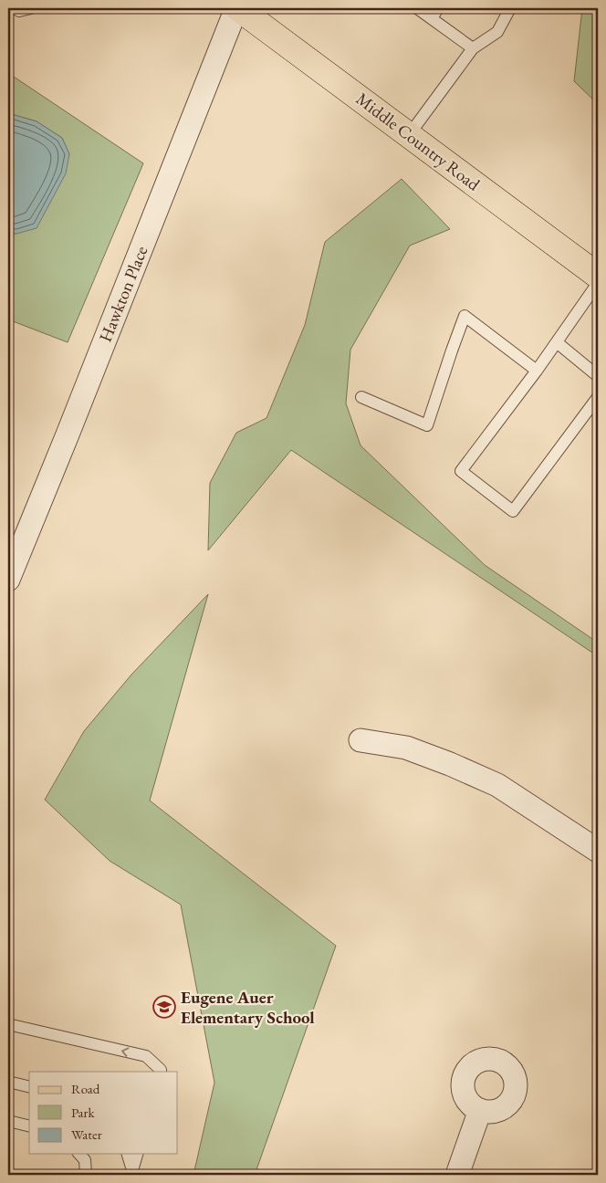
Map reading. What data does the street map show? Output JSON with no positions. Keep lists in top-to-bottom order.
{
  "streets": {
    "main road": ["Middle Country Road"],
    "street": ["Hawkton Place"]
  },
  "crossings": [
    ["Middle Country Road", "Hawkton Place"]
  ],
  "places": {
    "school or university": ["Eugene Auer Elementary School"]
  },
  "legend": ["Road", "Park", "Water"]
}
